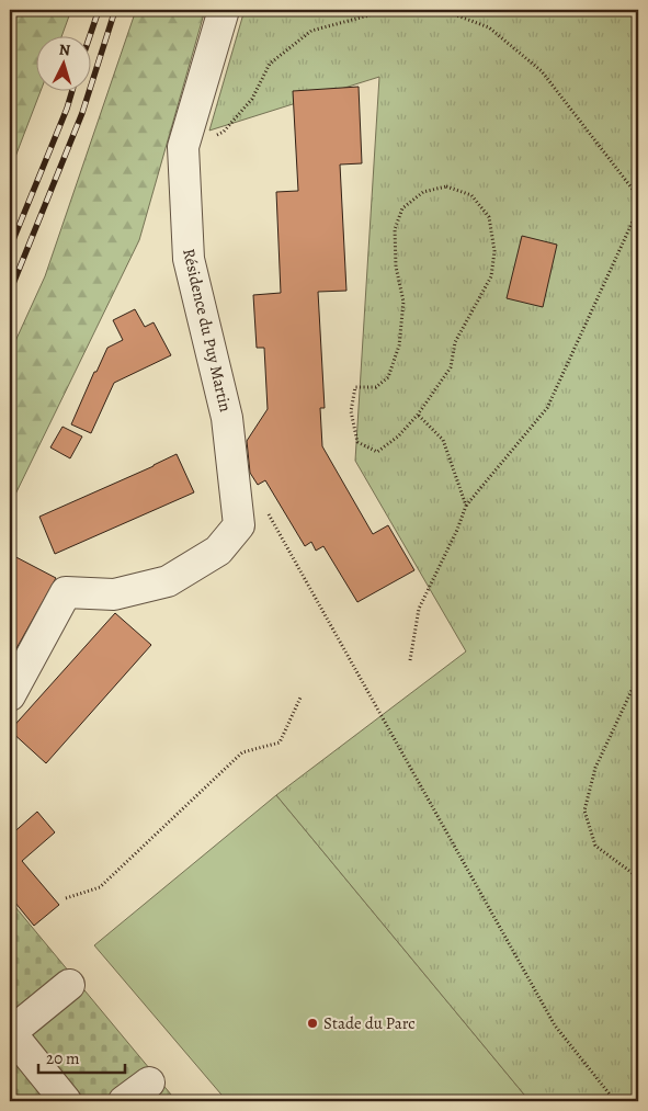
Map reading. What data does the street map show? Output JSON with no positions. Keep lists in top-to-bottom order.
{
  "streets": {
    "street": ["Résidence du Puy Martin"]
  },
  "places": ["Stade du Parc"],
  "scale_bar": "20 m",
  "north": "top"
}
